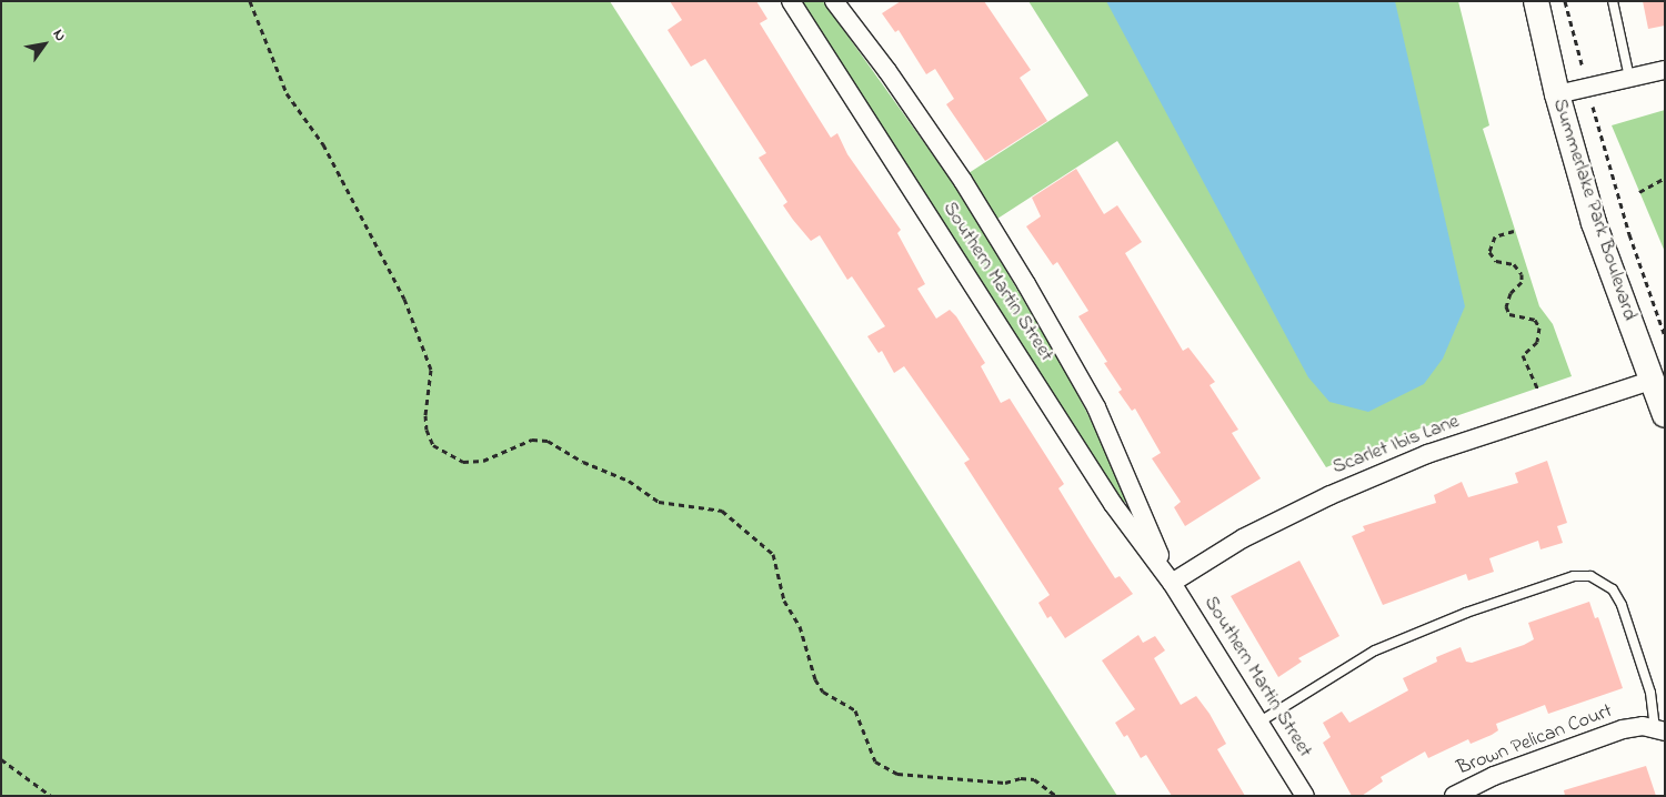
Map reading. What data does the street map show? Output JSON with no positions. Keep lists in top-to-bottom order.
{
  "streets": {
    "main road": ["Summerlake Park Boulevard"],
    "street": ["Southern Martin Street", "Scarlet Ibis Lane", "Brown Pelican Court"]
  },
  "crossings": [
    ["Summerlake Park Boulevard", "Scarlet Ibis Lane"],
    ["Southern Martin Street", "Scarlet Ibis Lane"]
  ],
  "north": "top right"
}
